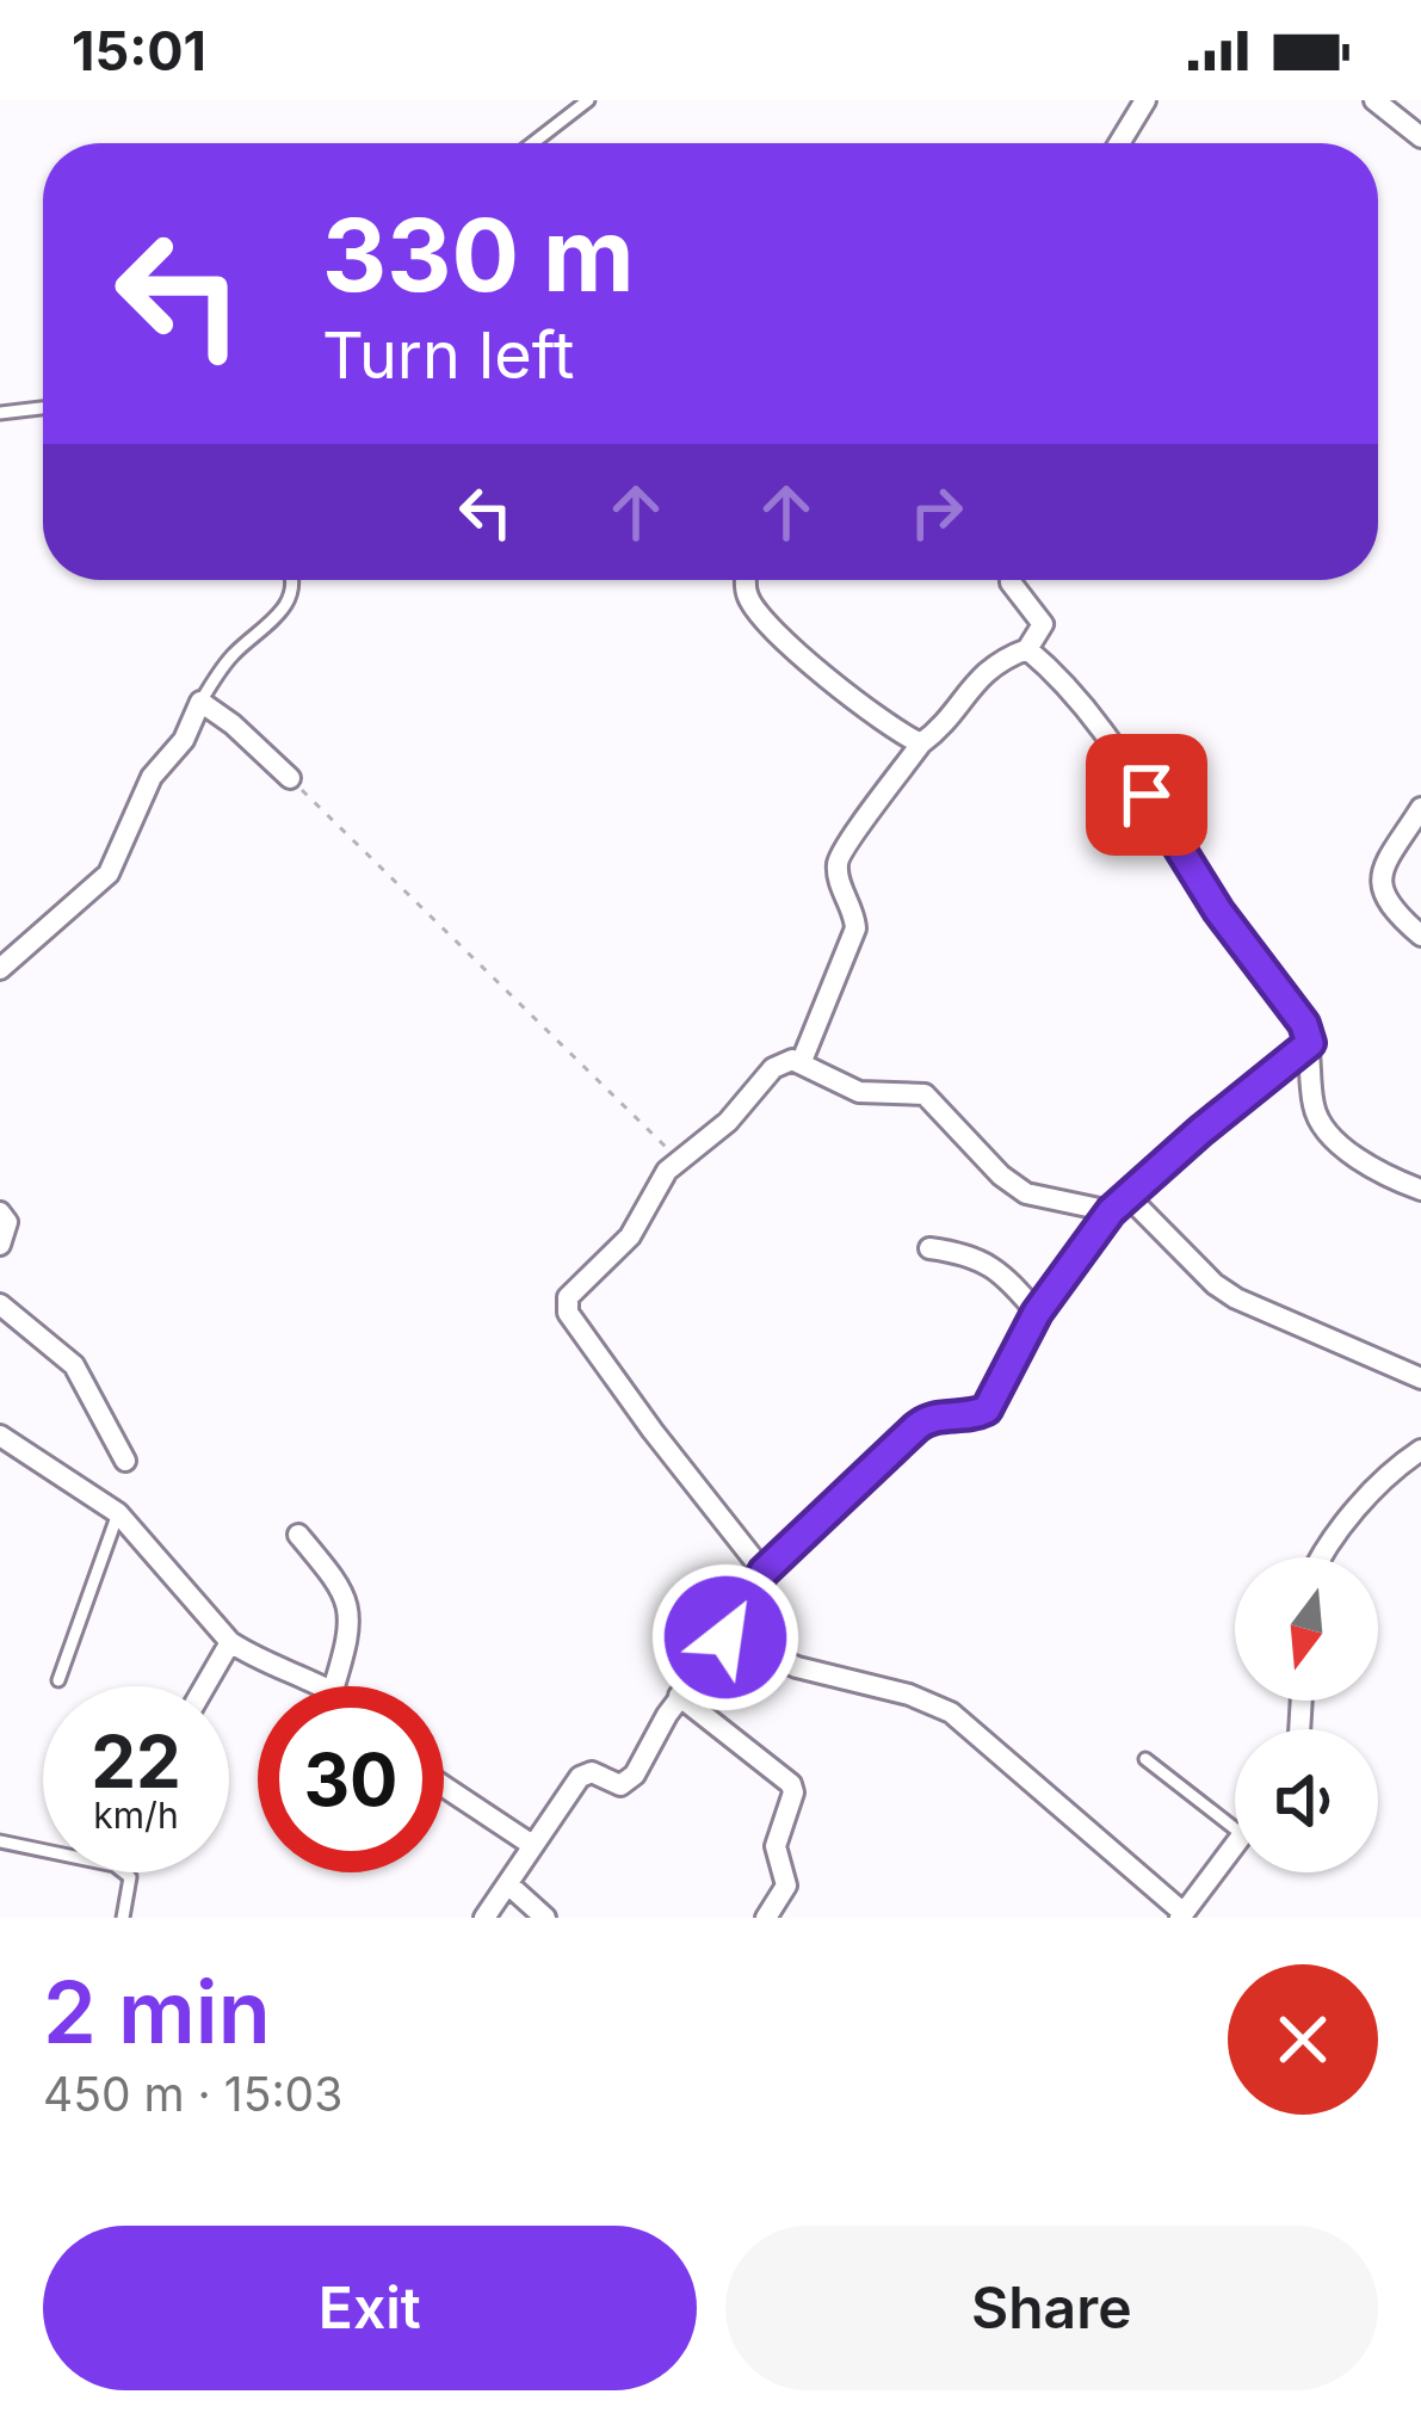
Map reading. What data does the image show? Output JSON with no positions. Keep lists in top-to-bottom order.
{
  "north": "bottom",
  "page": {
    "status": "15:01",
    "turn": ["330 m", "Turn left"],
    "speed": "22 km/h",
    "limit": "30",
    "heading": ["2 min", "450 m · 15:03"],
    "buttons": ["Exit", "Share"]
  }
}
